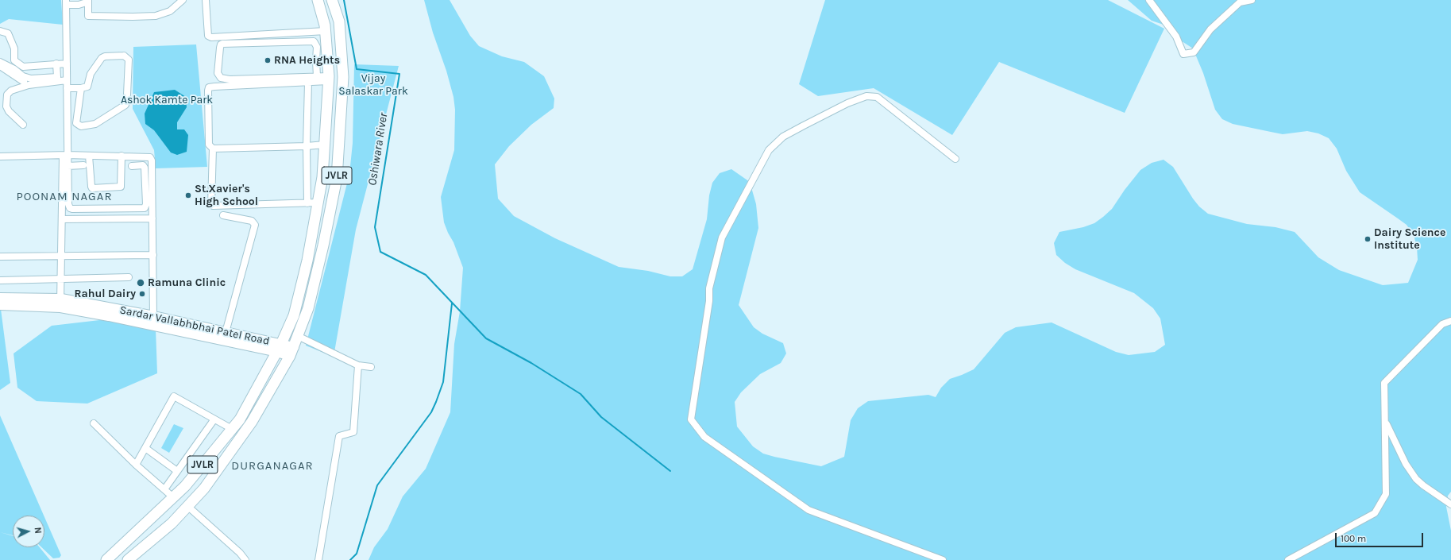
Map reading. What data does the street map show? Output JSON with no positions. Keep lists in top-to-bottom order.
{
  "streets": {
    "main road": ["JVLR", "Sardar Vallabhbhai Patel Road"]
  },
  "crossings": [
    ["JVLR", "Sardar Vallabhbhai Patel Road"]
  ],
  "districts": ["POONAM NAGAR", "DURGANAGAR"],
  "water": ["Oshiwara River"],
  "parks": ["Vijay Salaskar Park", "Ashok Kamte Park"],
  "places": [
    "RNA Heights",
    "St.Xavier's High School",
    "Dairy Science Institute",
    "Ramuna Clinic",
    "Rahul Dairy"
  ],
  "scale_bar": "100 m",
  "north": "right"
}
